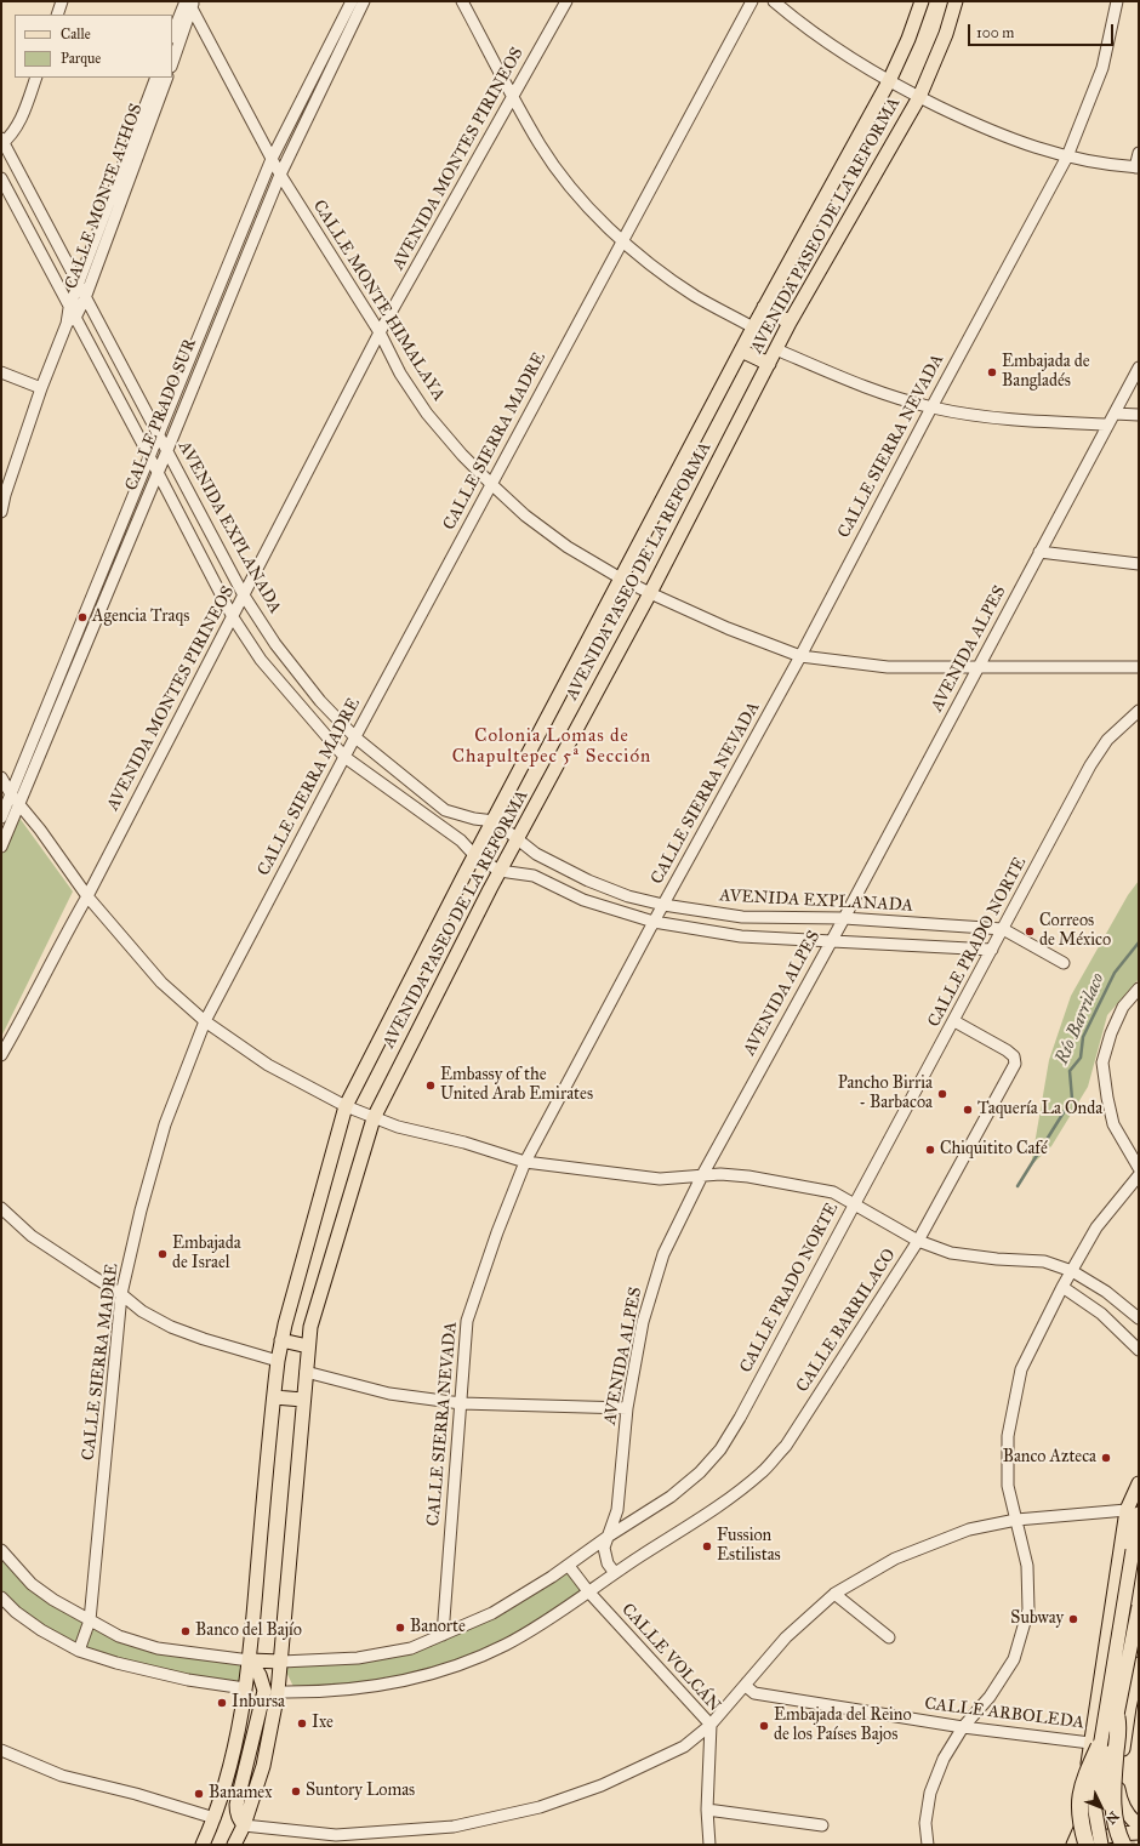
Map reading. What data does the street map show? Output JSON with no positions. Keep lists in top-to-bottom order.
{
  "streets": {
    "main road": ["AVENIDA PASEO DE LA REFORMA"],
    "street": [
      "AVENIDA MONTES PIRINEOS",
      "CALLE MONTE ATHOS",
      "CALLE MONTE HIMALAYA",
      "CALLE PRADO SUR",
      "CALLE SIERRA MADRE",
      "CALLE SIERRA NEVADA",
      "AVENIDA EXPLANADA",
      "AVENIDA ALPES",
      "CALLE PRADO NORTE",
      "CALLE BARRILACO",
      "CALLE VOLCÁN",
      "CALLE ARBOLEDA"
    ]
  },
  "crossings": [
    ["AVENIDA MONTES PIRINEOS", "CALLE MONTE HIMALAYA"],
    ["AVENIDA MONTES PIRINEOS", "AVENIDA EXPLANADA"],
    ["CALLE MONTE ATHOS", "AVENIDA EXPLANADA"],
    ["AVENIDA PASEO DE LA REFORMA", "CALLE MONTE HIMALAYA"],
    ["AVENIDA PASEO DE LA REFORMA", "AVENIDA EXPLANADA"],
    ["AVENIDA PASEO DE LA REFORMA", "CALLE PRADO NORTE"],
    ["CALLE MONTE HIMALAYA", "CALLE PRADO SUR"],
    ["CALLE MONTE HIMALAYA", "CALLE SIERRA MADRE"],
    ["CALLE MONTE HIMALAYA", "CALLE SIERRA NEVADA"],
    ["CALLE MONTE HIMALAYA", "AVENIDA ALPES"],
    ["CALLE PRADO SUR", "AVENIDA EXPLANADA"],
    ["CALLE SIERRA MADRE", "AVENIDA EXPLANADA"],
    ["CALLE SIERRA NEVADA", "AVENIDA EXPLANADA"],
    ["CALLE SIERRA NEVADA", "CALLE PRADO NORTE"],
    ["AVENIDA EXPLANADA", "AVENIDA ALPES"],
    ["AVENIDA EXPLANADA", "CALLE PRADO NORTE"],
    ["AVENIDA ALPES", "CALLE PRADO NORTE"],
    ["AVENIDA ALPES", "CALLE BARRILACO"],
    ["CALLE PRADO NORTE", "CALLE BARRILACO"],
    ["CALLE PRADO NORTE", "CALLE VOLCÁN"],
    ["CALLE BARRILACO", "CALLE VOLCÁN"]
  ],
  "districts": ["Colonia Lomas de Chapultepec 5ª Sección"],
  "water": ["Río Barrilaco"],
  "places": [
    "Embajada de Bangladés",
    "Agencia Traqs",
    "Correos de México",
    "Embassy of the United Arab Emirates",
    "Pancho Birria - Barbacoa",
    "Taquería La Onda",
    "Chiquitito Café",
    "Embajada de Israel",
    "Banco Azteca",
    "Fussion Estilistas",
    "Subway",
    "Banorte",
    "Banco del Bajío",
    "Inbursa",
    "Ixe",
    "Embajada del Reino de los Países Bajos",
    "Suntory Lomas",
    "Banamex"
  ],
  "legend": ["Calle", "Parque"],
  "scale_bar": "100 m",
  "north": "bottom right"
}
